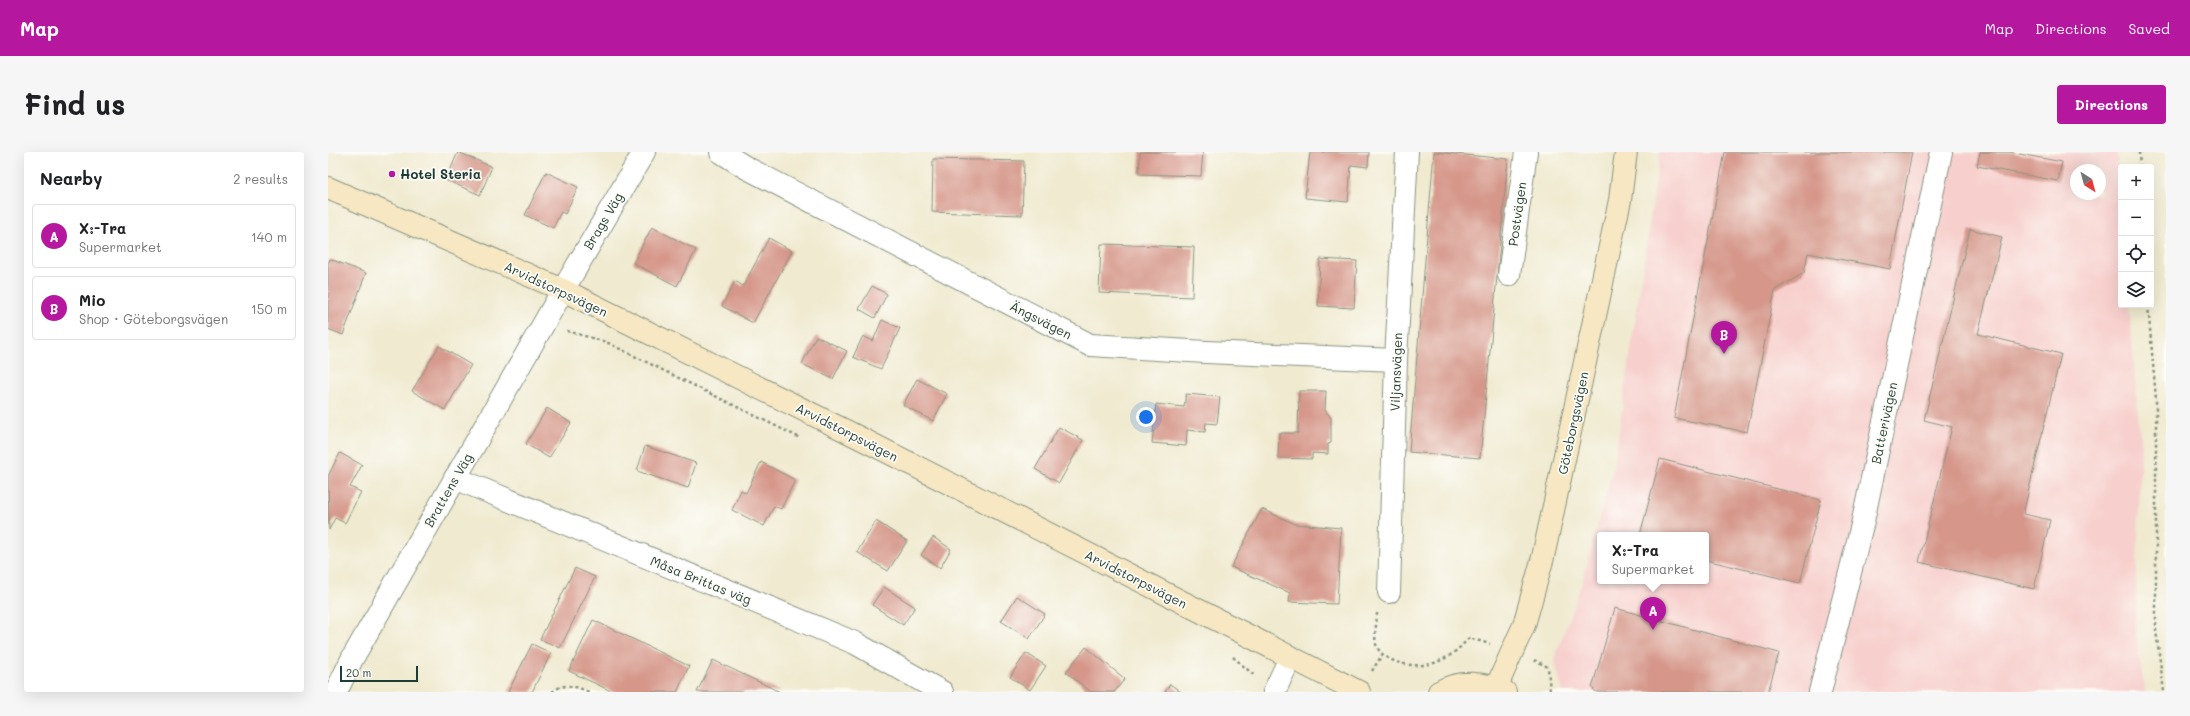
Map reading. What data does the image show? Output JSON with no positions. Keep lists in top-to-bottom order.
{
  "streets": {
    "street": [
      "Postvägen",
      "Brags Väg",
      "Arvidstorpsvägen",
      "Ängsvägen",
      "Viljansvägen",
      "Göteborgsvägen",
      "Batterivägen",
      "Brattens Väg",
      "Måsa Brittas väg"
    ]
  },
  "crossings": [
    ["Brags Väg", "Arvidstorpsvägen"],
    ["Brags Väg", "Brattens Väg"],
    ["Arvidstorpsvägen", "Brattens Väg"],
    ["Ängsvägen", "Viljansvägen"],
    ["Brattens Väg", "Måsa Brittas väg"]
  ],
  "places": ["Hotel Steria"],
  "scale_bar": "20 m",
  "north": "bottom right",
  "page": {
    "header": "Map",
    "nav": ["Map", "Directions", "Saved"],
    "buttons": "Directions",
    "title": "Find us",
    "heading": ["Nearby", "2 results"],
    "map_buttons": ["+", "−"],
    "list": [
      {
        "mark": "A",
        "name": "X:-Tra",
        "note": "Supermarket",
        "value": "140 m"
      },
      {
        "mark": "B",
        "name": "Mio",
        "note": "Shop · Göteborgsvägen",
        "value": "150 m"
      }
    ],
    "pins": ["B", "A"],
    "popup": ["X:-Tra", "Supermarket"],
    "scale": "20 m"
  }
}
